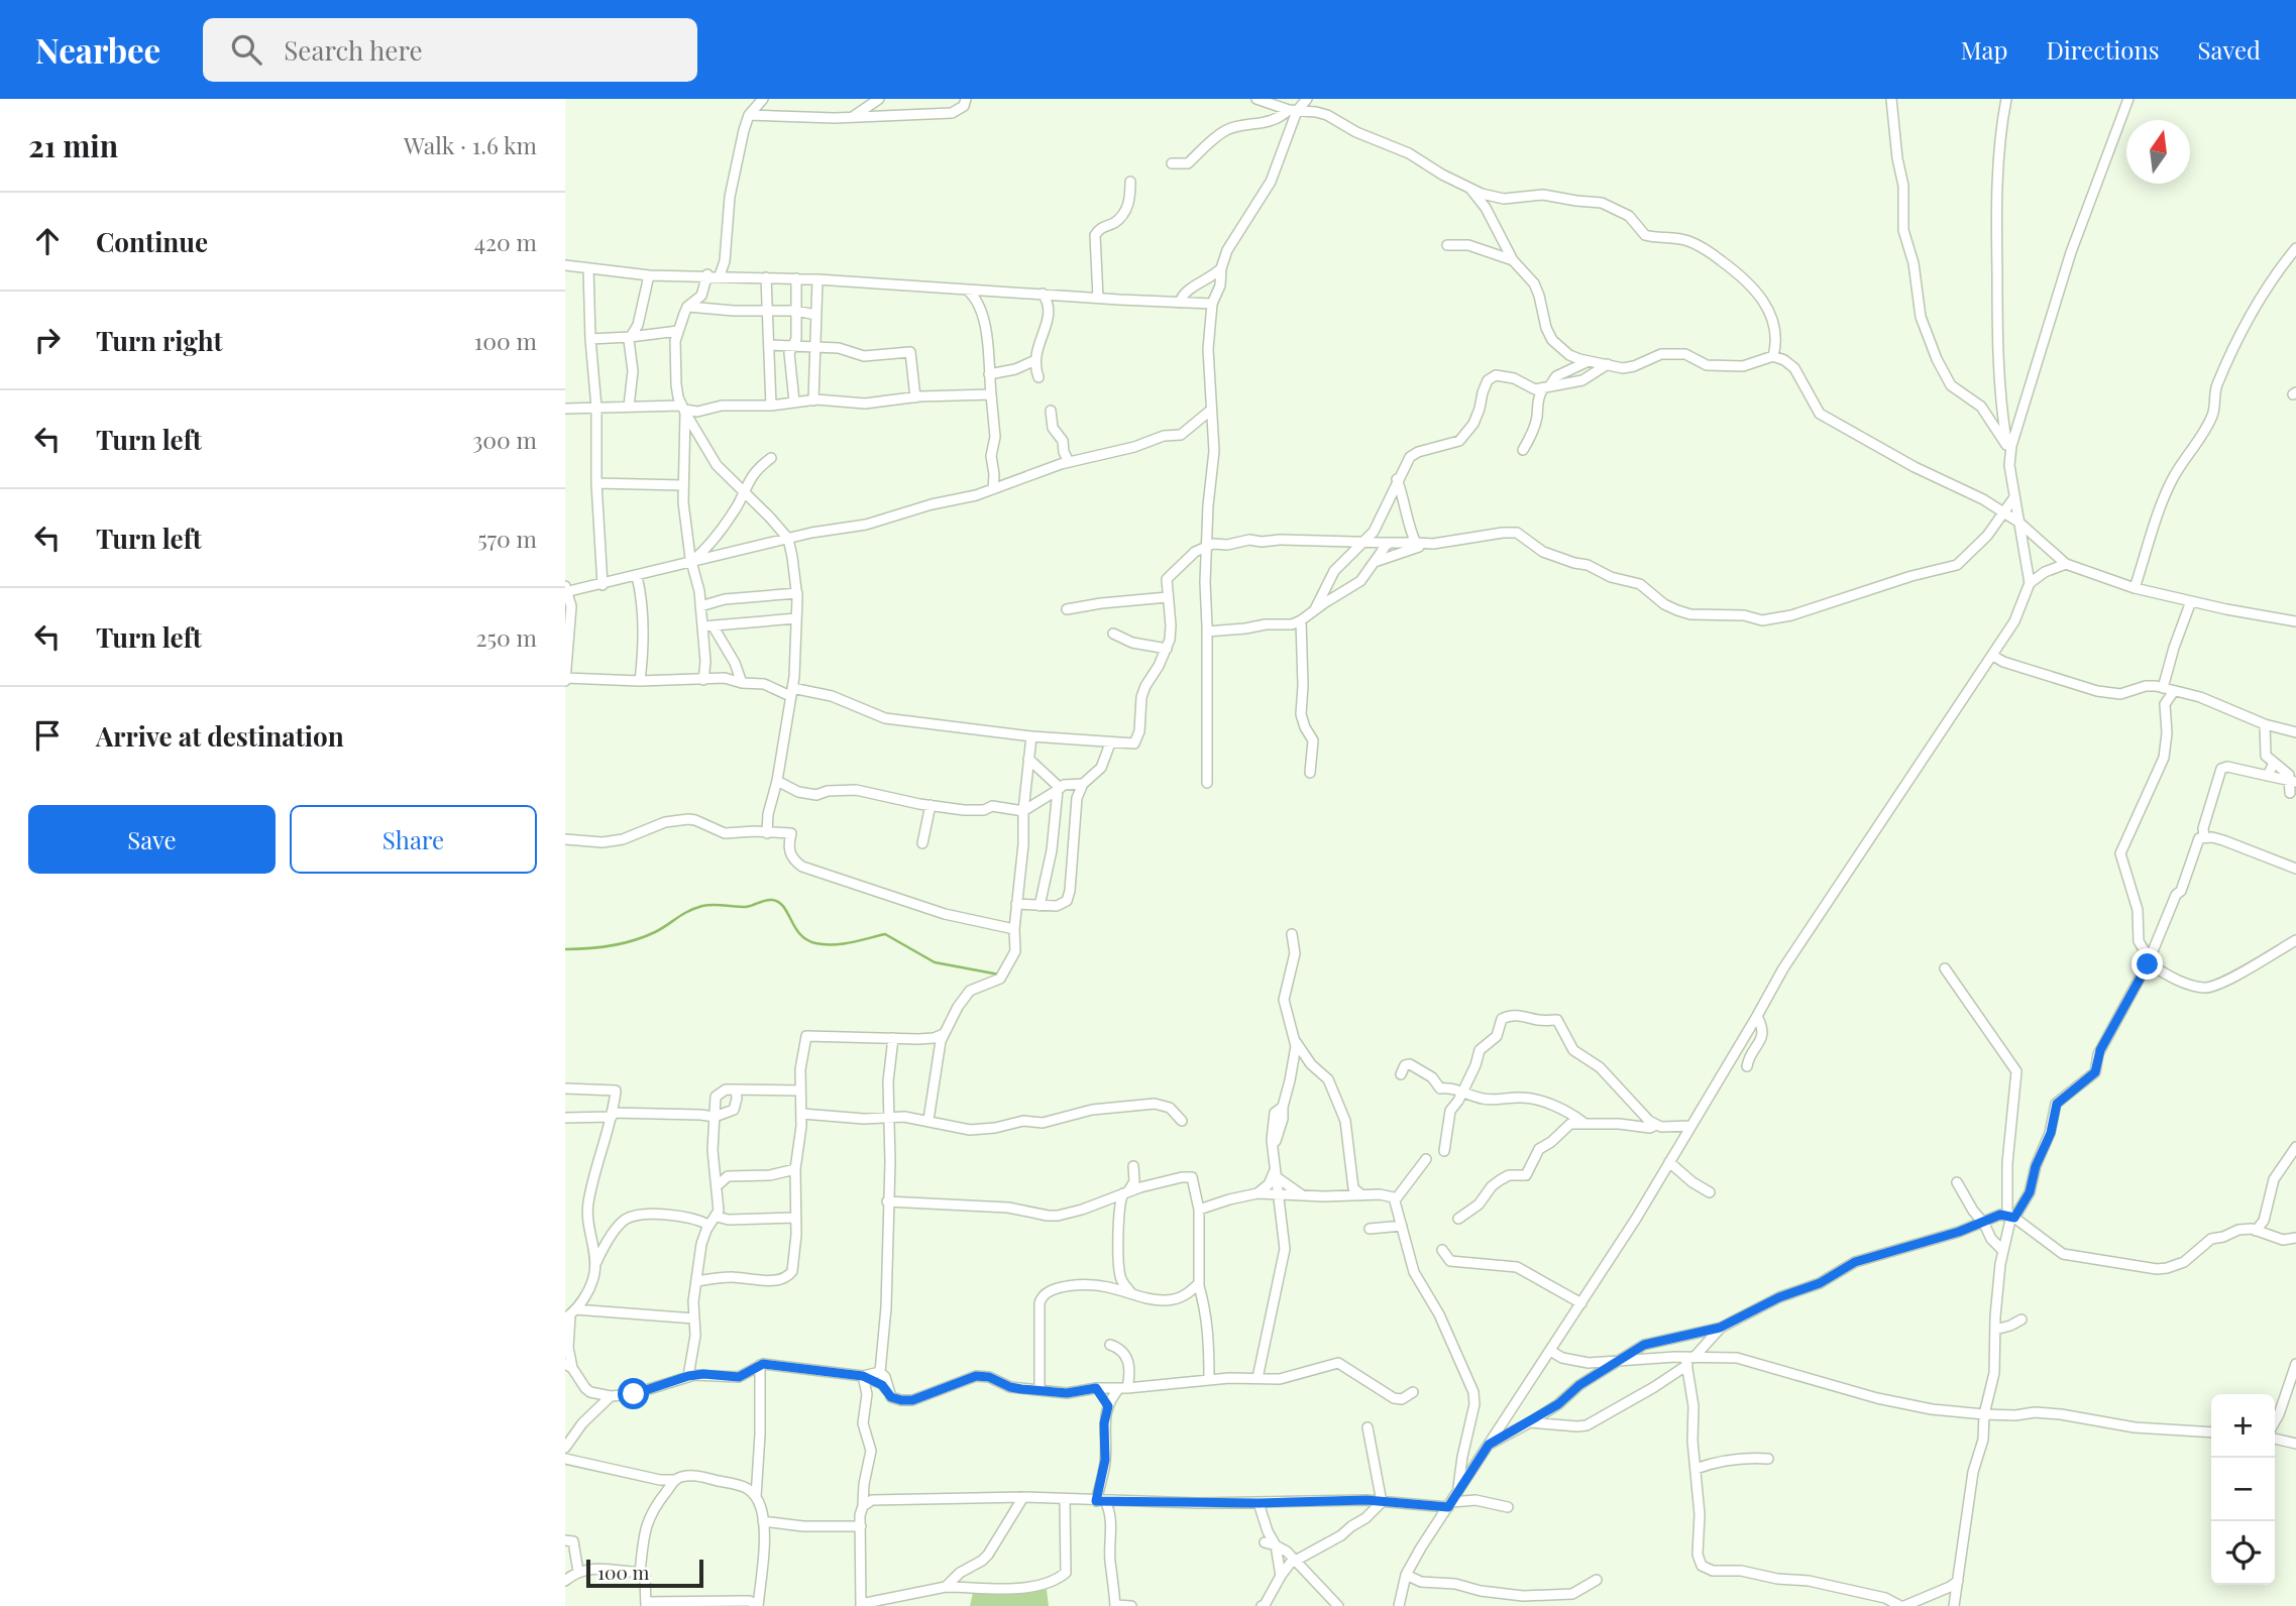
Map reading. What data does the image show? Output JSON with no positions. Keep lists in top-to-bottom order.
{
  "scale_bar": "100 m",
  "north": "top",
  "page": {
    "header": "Nearbee",
    "search": "Search here",
    "nav": ["Map", "Directions", "Saved"],
    "heading": ["21 min", "Walk · 1.6 km"],
    "list": [
      ["Continue", "420 m"],
      ["Turn right", "100 m"],
      ["Turn left", "300 m"],
      ["Turn left", "570 m"],
      ["Turn left", "250 m"],
      "Arrive at destination"
    ],
    "buttons": ["Save", "Share"],
    "map_buttons": ["+", "−"],
    "scale": "100 m"
  }
}
